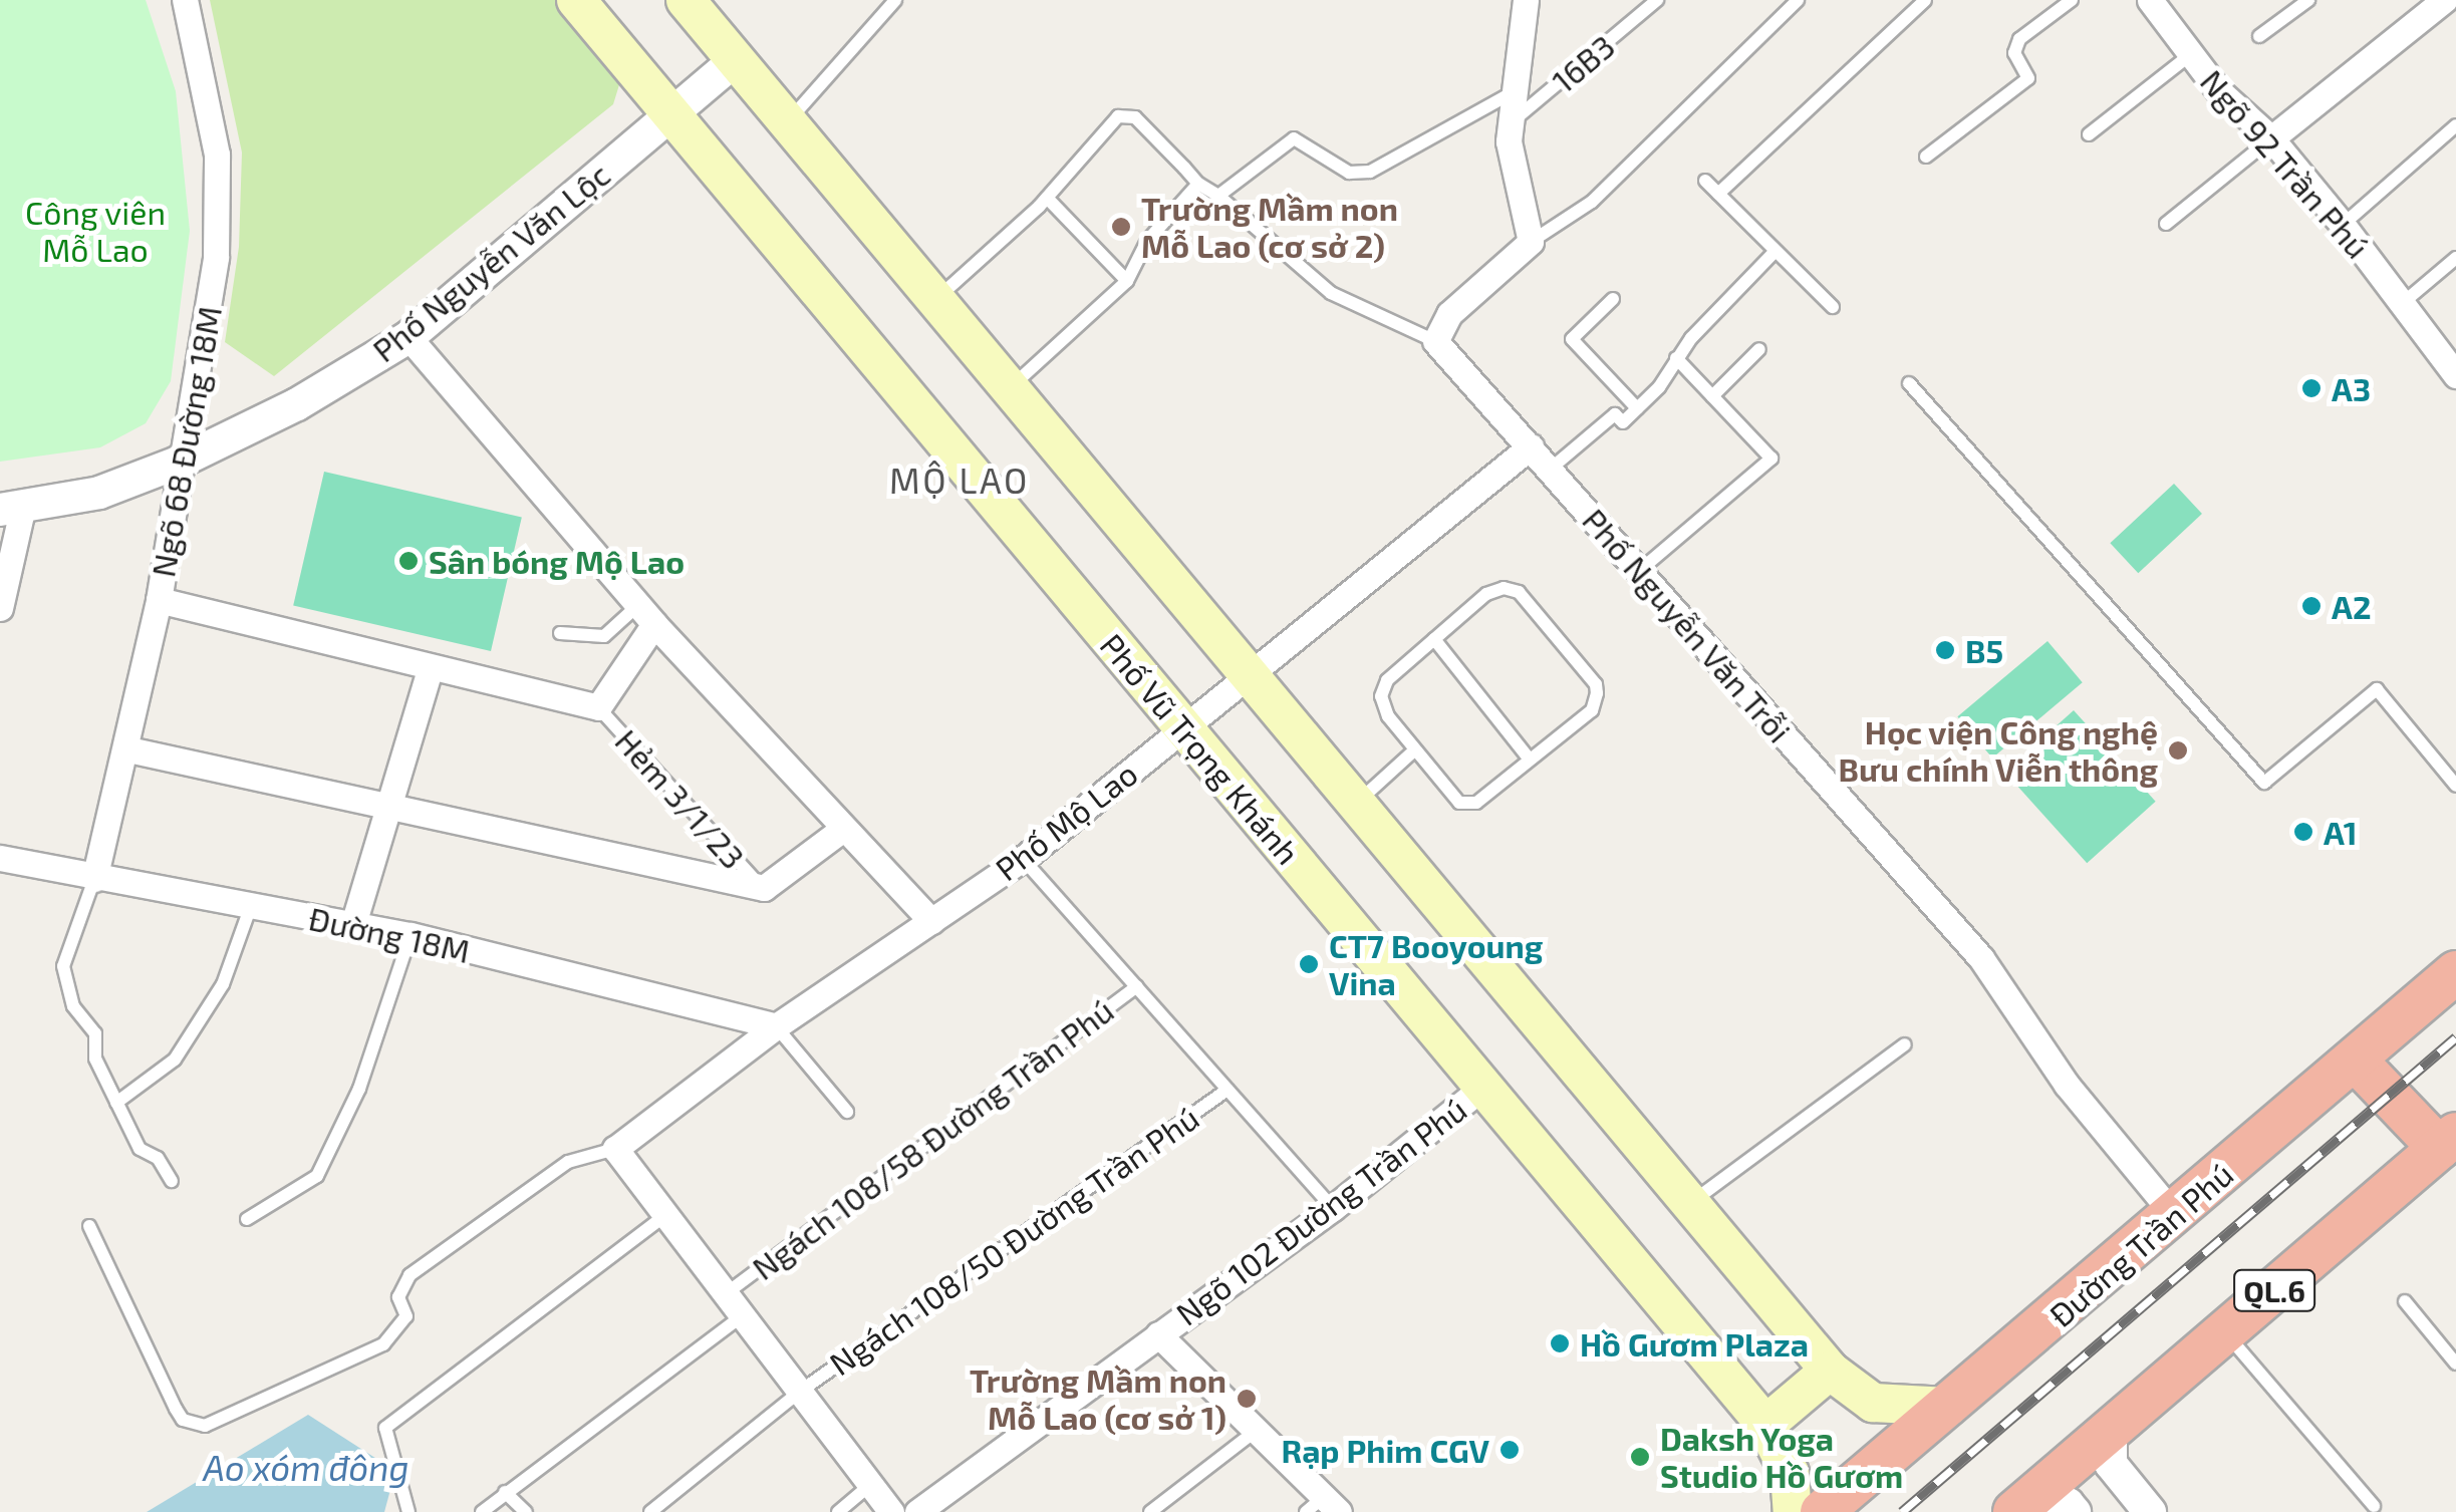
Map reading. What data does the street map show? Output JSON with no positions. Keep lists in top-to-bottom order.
{
  "streets": {
    "highway": ["Đường Trần Phú", "QL.6"],
    "main road": ["Phố Vũ Trọng Khánh"],
    "street": [
      "Ngõ 92 Trần Phú",
      "Phố Nguyễn Văn Lộc",
      "Ngõ 68 Đường 18M",
      "Phố Nguyễn Văn Trỗi",
      "Phố Mộ Lao",
      "Đường 18M",
      "Ngõ 102 Đường Trần Phú"
    ],
    "lane": [
      "16B3",
      "Hẻm 3/1/23",
      "Ngách 108/58 Đường Trần Phú",
      "Ngách 108/50 Đường Trần Phú"
    ]
  },
  "crossings": [
    ["Phố Nguyễn Văn Lộc", "Ngõ 68 Đường 18M"],
    ["Phố Nguyễn Văn Lộc", "Phố Vũ Trọng Khánh"],
    ["Ngõ 68 Đường 18M", "Đường 18M"],
    ["Phố Nguyễn Văn Trỗi", "Phố Mộ Lao"],
    ["Phố Nguyễn Văn Trỗi", "Đường Trần Phú"],
    ["Phố Vũ Trọng Khánh", "Phố Mộ Lao"],
    ["Phố Vũ Trọng Khánh", "Ngõ 102 Đường Trần Phú"],
    ["Phố Mộ Lao", "Đường 18M"]
  ],
  "districts": ["MỘ LAO"],
  "water": ["Ao xóm đông"],
  "parks": ["Công viên Mỗ Lao"],
  "places": [
    "Trường Mầm non Mỗ Lao (cơ sở 2)",
    "A3",
    "Sân bóng Mộ Lao",
    "A2",
    "B5",
    "Học viện Công nghệ Bưu chính Viễn thông",
    "A1",
    "CT7 Booyoung Vina",
    "Hồ Gươm Plaza",
    "Trường Mầm non Mỗ Lao (cơ sở 1)",
    "Rạp Phim CGV",
    "Daksh Yoga Studio Hồ Gươm"
  ]
}
